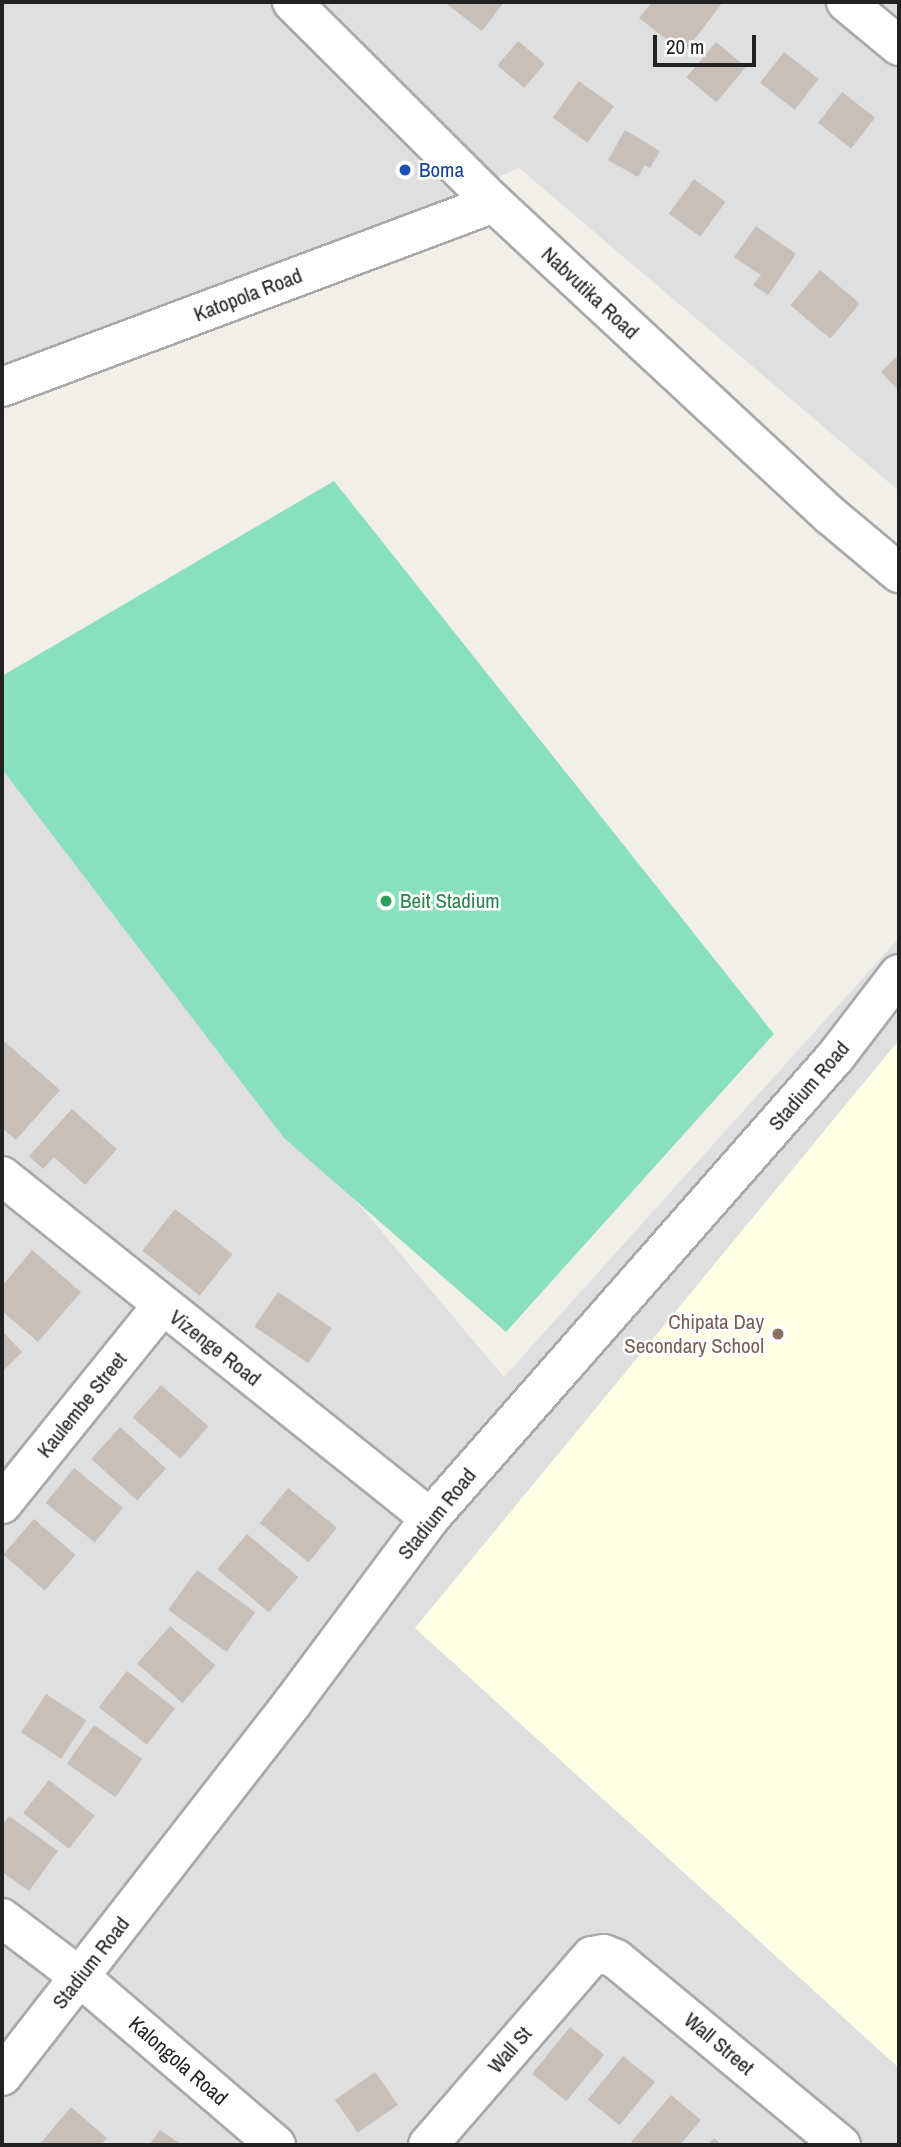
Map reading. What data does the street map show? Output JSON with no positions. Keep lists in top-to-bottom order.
{
  "streets": {
    "street": [
      "Nabvutika Road",
      "Katopola Road",
      "Stadium Road",
      "Vizenge Road",
      "Kaulembe Street",
      "Wall Street",
      "Wall St",
      "Kalongola Road"
    ]
  },
  "crossings": [
    ["Nabvutika Road", "Katopola Road"],
    ["Stadium Road", "Vizenge Road"],
    ["Stadium Road", "Kalongola Road"],
    ["Vizenge Road", "Kaulembe Street"],
    ["Wall Street", "Wall St"]
  ],
  "places": ["Boma", "Beit Stadium", "Chipata Day Secondary School"],
  "scale_bar": "20 m"
}
